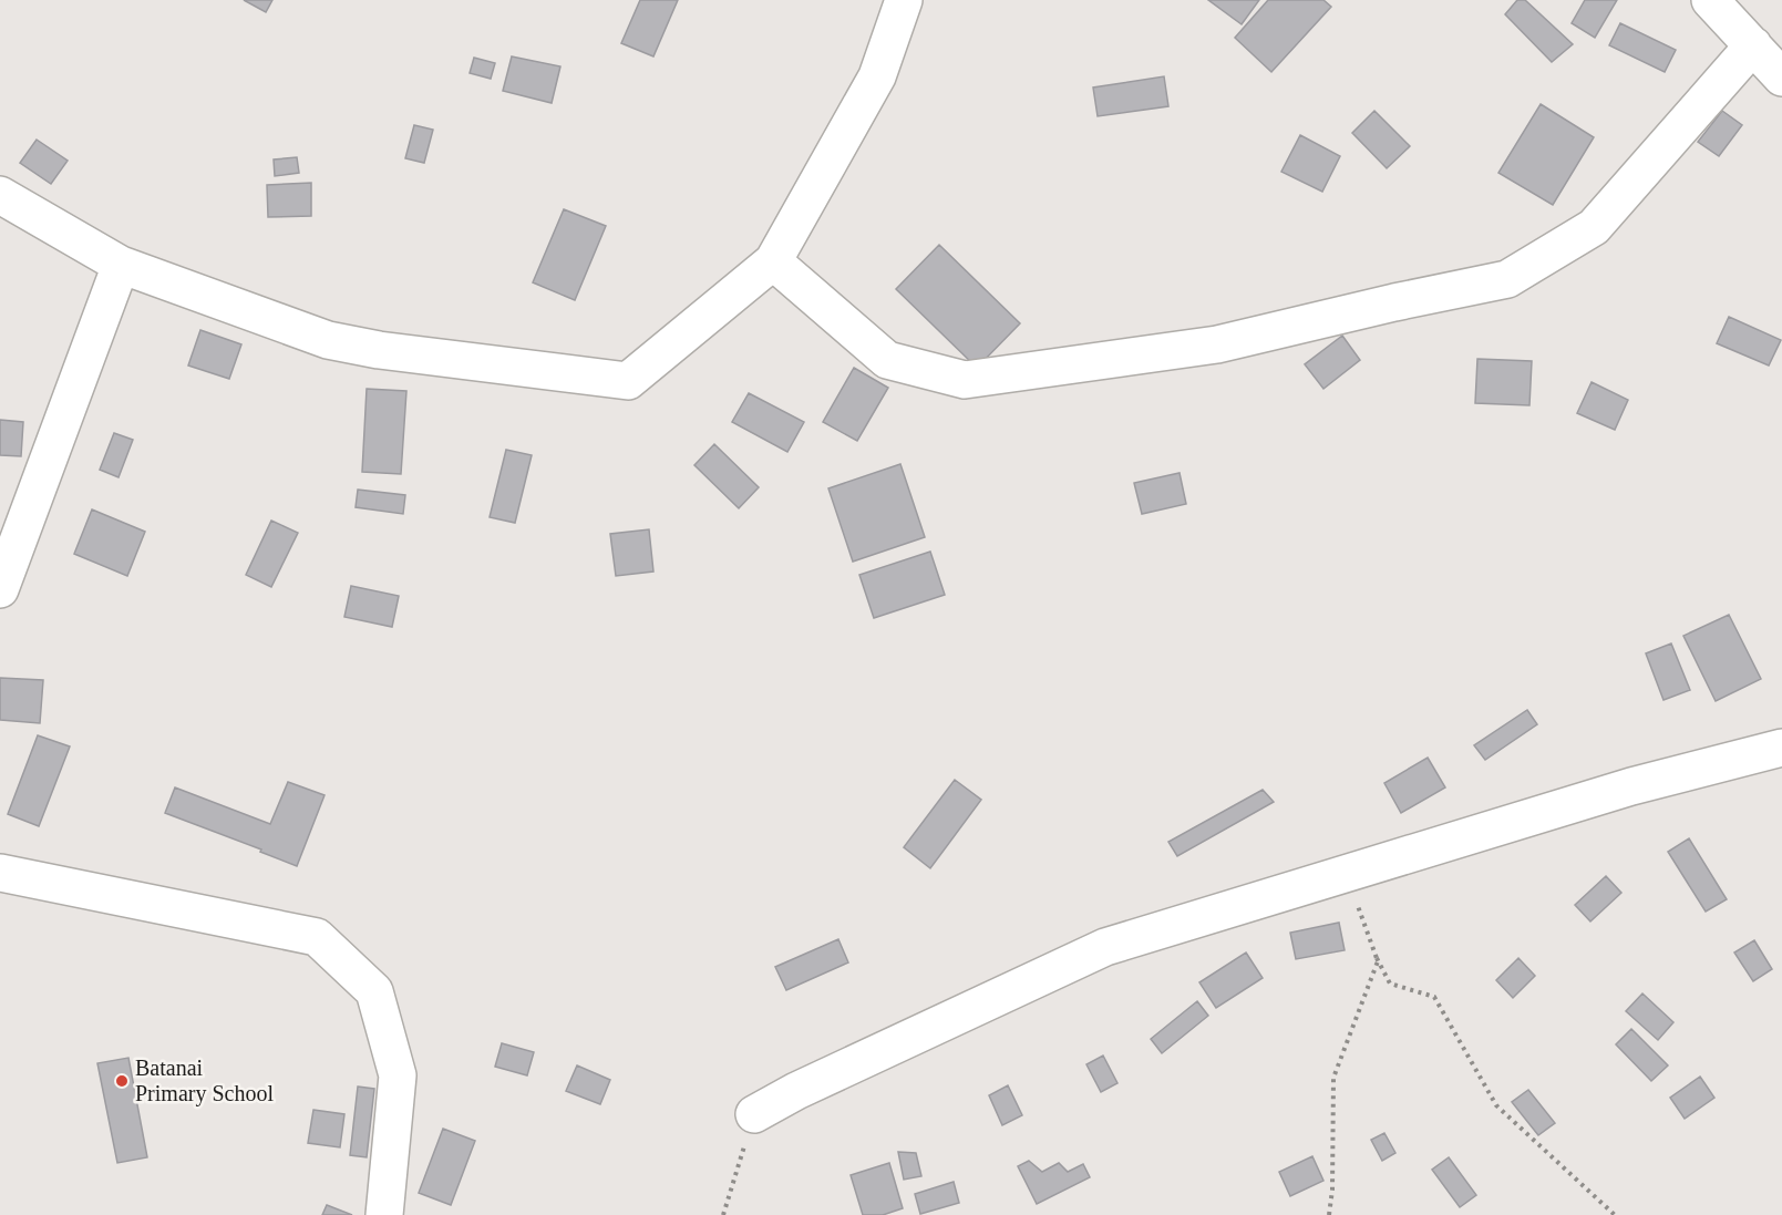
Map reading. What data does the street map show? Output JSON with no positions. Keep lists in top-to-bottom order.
{
  "places": ["Batanai Primary School"]
}
